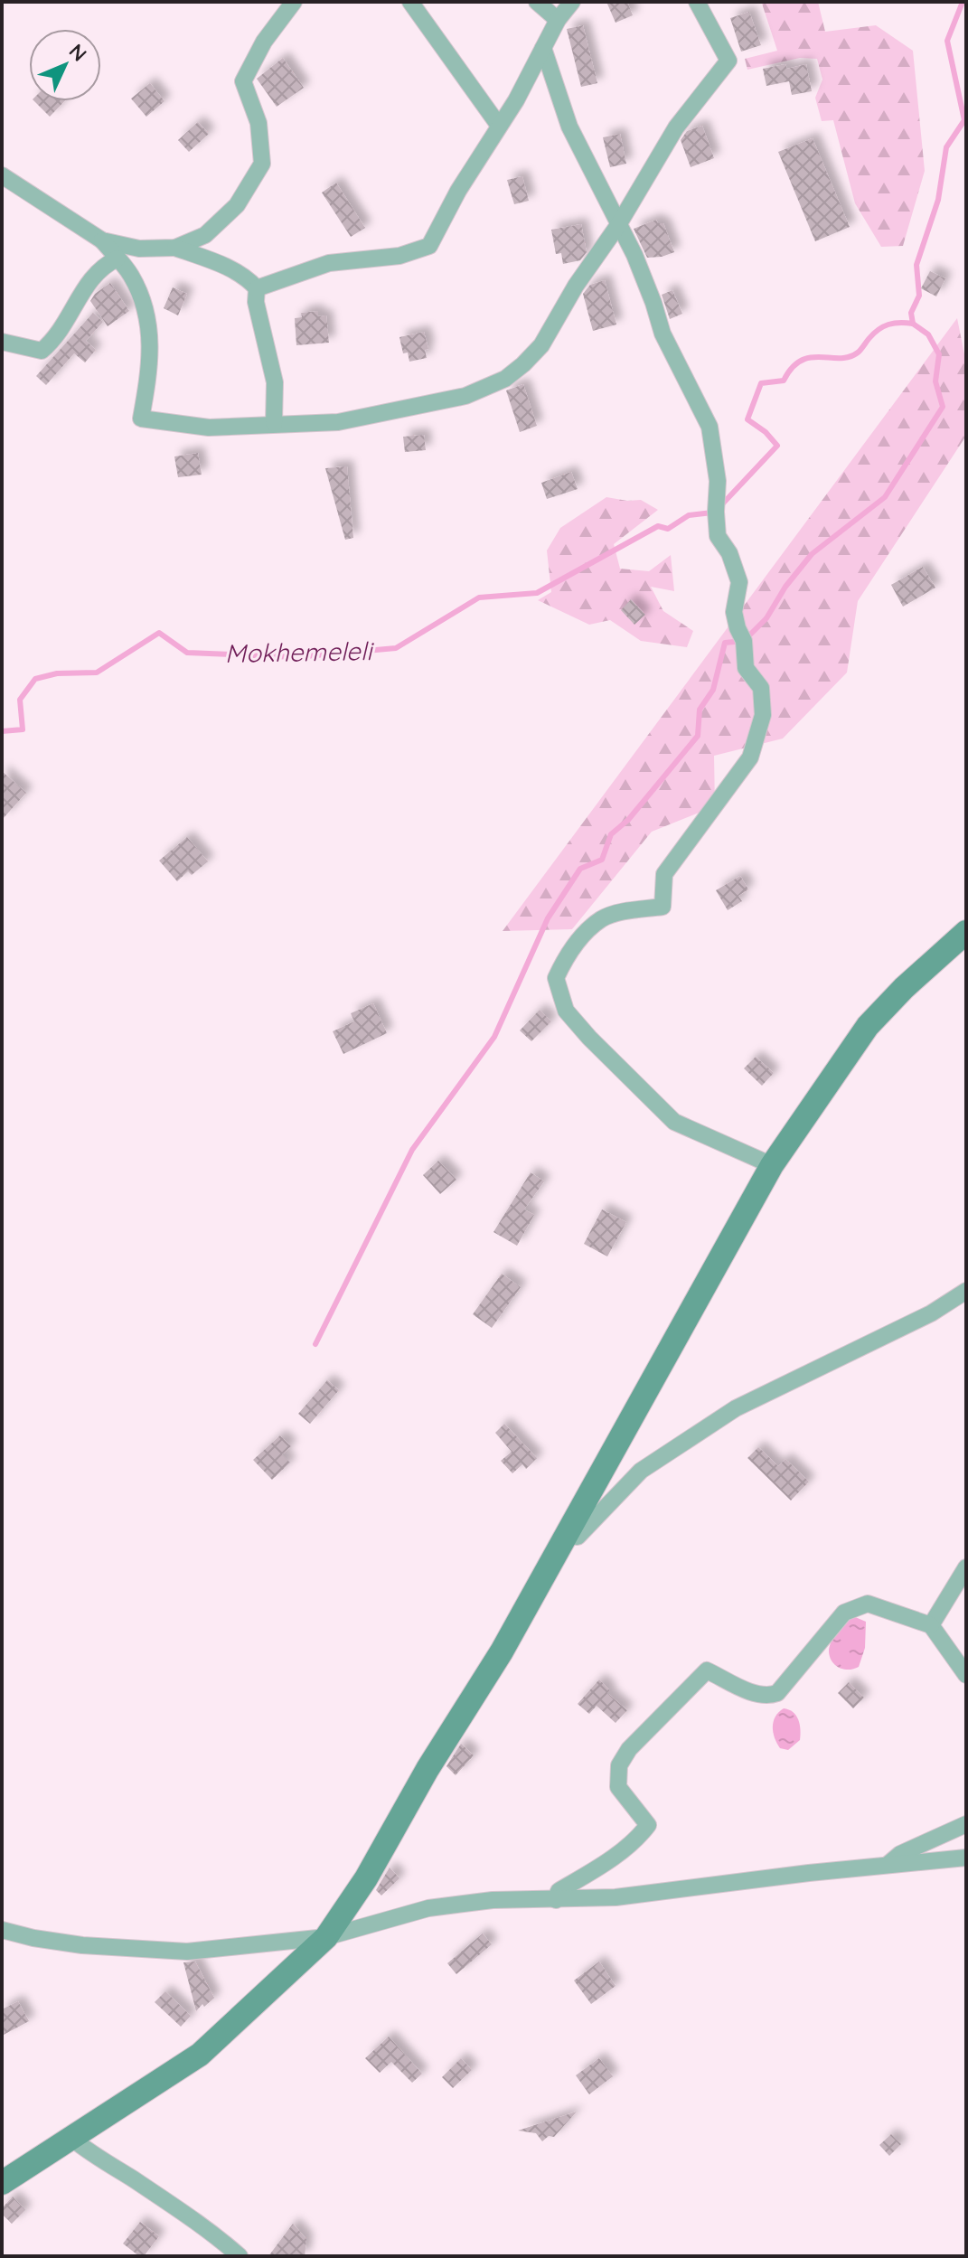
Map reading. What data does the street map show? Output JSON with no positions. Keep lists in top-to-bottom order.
{
  "water": ["Mokhemeleli"],
  "north": "top right"
}
